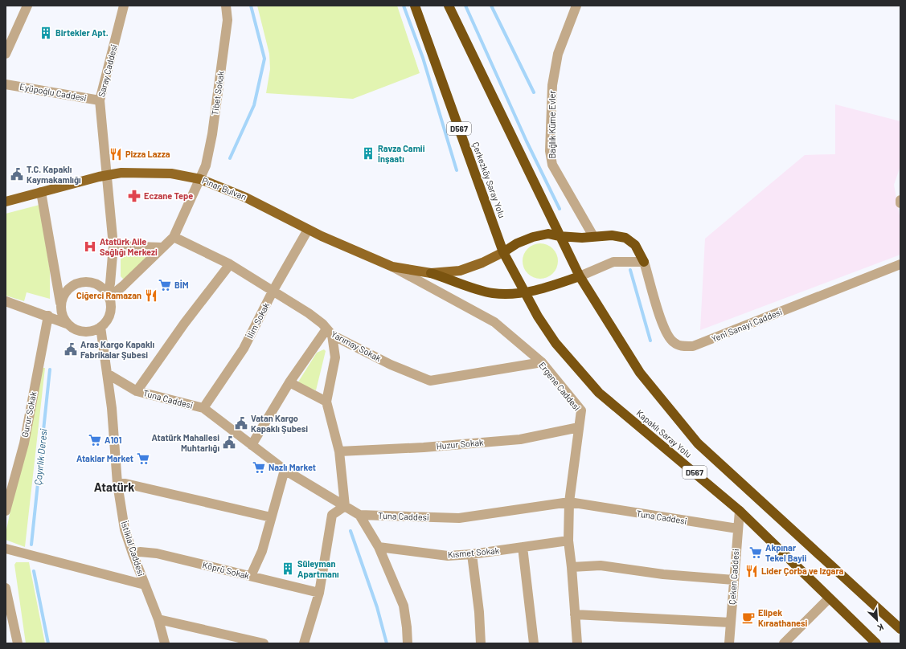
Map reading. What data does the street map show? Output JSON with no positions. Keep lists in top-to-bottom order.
{
  "streets": {
    "highway": ["D567", "Çerkezköy Saray Yolu", "Kapaklı Saray Yolu"],
    "main road": ["Pınar Bulvarı"],
    "street": [
      "Saray Caddesi",
      "Eyüpoğlu Caddesi",
      "Tibet Sokak",
      "Bağlık Küme Evler",
      "İlim Sokak",
      "Yeni Sanayi Caddesi",
      "Yarımay Sokak",
      "Ergene Caddesi",
      "Tuna Caddesi",
      "Gurur Sokak",
      "Huzur Sokak",
      "İstiklal Caddesi",
      "Kısmet Sokak",
      "Köprü Sokak",
      "Çeken Caddesi"
    ]
  },
  "crossings": [
    ["Saray Caddesi", "Eyüpoğlu Caddesi"],
    ["Saray Caddesi", "Pınar Bulvarı"],
    ["Tibet Sokak", "Pınar Bulvarı"],
    ["Tibet Sokak", "Yarımay Sokak"],
    ["D567", "Çerkezköy Saray Yolu"],
    ["D567", "Pınar Bulvarı"],
    ["D567", "Kapaklı Saray Yolu"],
    ["Çerkezköy Saray Yolu", "Pınar Bulvarı"],
    ["Pınar Bulvarı", "İlim Sokak"],
    ["Pınar Bulvarı", "Ergene Caddesi"],
    ["İlim Sokak", "Yarımay Sokak"],
    ["İlim Sokak", "Tuna Caddesi"],
    ["Yarımay Sokak", "Ergene Caddesi"],
    ["Ergene Caddesi", "Tuna Caddesi"],
    ["Ergene Caddesi", "Huzur Sokak"],
    ["Ergene Caddesi", "Kısmet Sokak"],
    ["Tuna Caddesi", "İstiklal Caddesi"],
    ["Tuna Caddesi", "Çeken Caddesi"],
    ["Kapaklı Saray Yolu", "Çeken Caddesi"],
    ["İstiklal Caddesi", "Köprü Sokak"]
  ],
  "districts": ["Atatürk"],
  "water": ["Çayırlık Deresi"],
  "places": {
    "building": ["Birtekler Apt.", "Ravza Camii İnşaatı", "Süleyman Apartmanı"],
    "restaurant": ["Pizza Lazza", "Ciğerci Ramazan", "Lider Çorba ve Izgara"],
    "public building": [
      "T.C. Kapaklı Kaymakamlığı",
      "Aras Kargo Kapaklı Fabrikalar Şubesi",
      "Vatan Kargo Kapaklı Şubesi",
      "Atatürk Mahallesi Muhtarlığı"
    ],
    "pharmacy": ["Eczane Tepe"],
    "hospital": ["Atatürk Aile Sağlığı Merkezi"],
    "supermarket": [
      "BİM",
      "A101",
      "Ataklar Market",
      "Nazlı Market",
      "Akpınar Tekel Bayii"
    ],
    "cafe": ["Elipek Kıraathanesi"]
  },
  "north": "bottom right"
}
